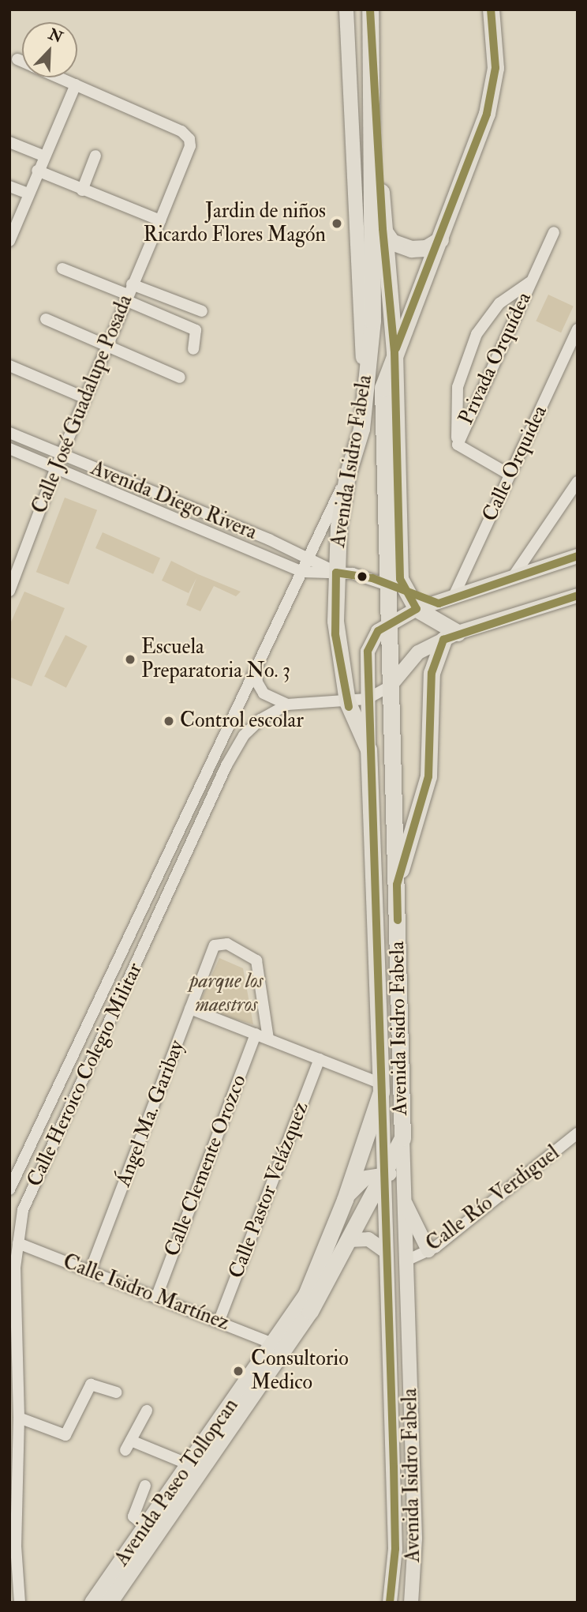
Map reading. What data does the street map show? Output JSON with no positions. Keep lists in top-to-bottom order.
{
  "streets": {
    "highway": ["Avenida Isidro Fabela", "Avenida Paseo Tollopcan"],
    "street": [
      "Privada Orquídea",
      "Calle José Guadalupe Posada",
      "Calle Orquidea",
      "Avenida Diego Rivera",
      "Calle Heroico Colegio Militar",
      "Ángel Ma. Garibay",
      "Calle Clemente Orozco",
      "Calle Pastor Velázquez",
      "Calle Río Verdiguel",
      "Calle Isidro Martínez"
    ]
  },
  "crossings": [
    ["Calle José Guadalupe Posada", "Avenida Diego Rivera"],
    ["Avenida Isidro Fabela", "Avenida Diego Rivera"],
    ["Avenida Isidro Fabela", "Calle Heroico Colegio Militar"],
    ["Avenida Isidro Fabela", "Calle Río Verdiguel"],
    ["Avenida Isidro Fabela", "Avenida Paseo Tollopcan"],
    ["Avenida Diego Rivera", "Calle Heroico Colegio Militar"],
    ["Calle Heroico Colegio Militar", "Calle Isidro Martínez"],
    ["Ángel Ma. Garibay", "Calle Isidro Martínez"],
    ["Calle Clemente Orozco", "Calle Isidro Martínez"],
    ["Calle Pastor Velázquez", "Calle Isidro Martínez"],
    ["Calle Isidro Martínez", "Avenida Paseo Tollopcan"]
  ],
  "parks": ["parque los maestros"],
  "places": [
    "Jardin de niños Ricardo Flores Magón",
    "Escuela Preparatoria No. 3",
    "Control escolar",
    "Consultorio Medico"
  ],
  "north": "top right"
}
